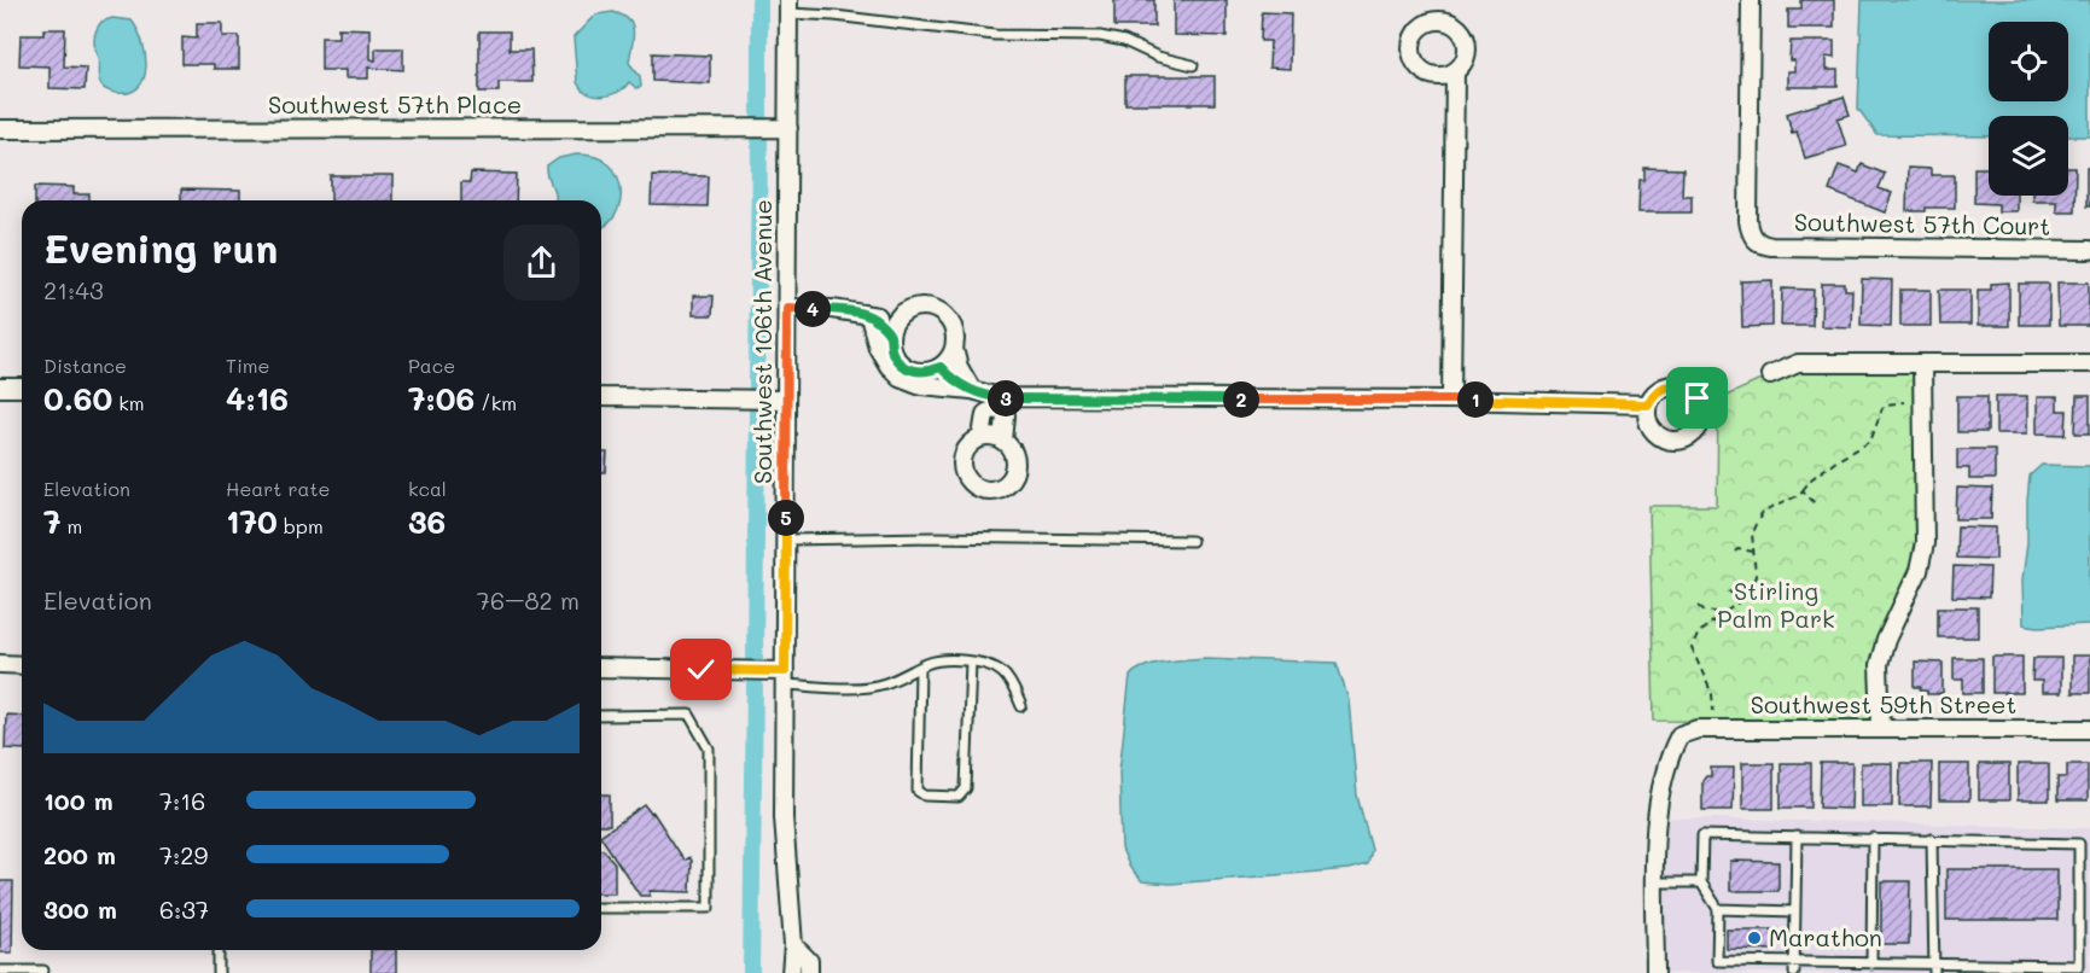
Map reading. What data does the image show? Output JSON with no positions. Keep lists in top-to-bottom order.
{
  "streets": {
    "street": [
      "Southwest 57th Place",
      "Southwest 57th Court",
      "Southwest 106th Avenue",
      "Southwest 59th Street"
    ]
  },
  "crossings": [
    ["Southwest 57th Place", "Southwest 106th Avenue"]
  ],
  "parks": ["Stirling Palm Park"],
  "places": ["Marathon"],
  "page": {
    "heading": ["Evening run", "21:43"],
    "pins": [
      "4",
      "3",
      "1",
      "2",
      "5"
    ],
    "stats": [
      ["Distance", "0.60 km"],
      ["Time", "4:16"],
      ["Pace", "7:06 /km"],
      ["Elevation", "7 m"],
      ["Heart rate", "170 bpm"],
      ["kcal", "36"]
    ],
    "chart": ["Elevation", "76–82 m"],
    "list": [
      {
        "name": "100 m",
        "note": "7:16"
      },
      {
        "name": "200 m",
        "note": "7:29"
      },
      {
        "name": "300 m",
        "note": "6:37"
      }
    ]
  }
}
